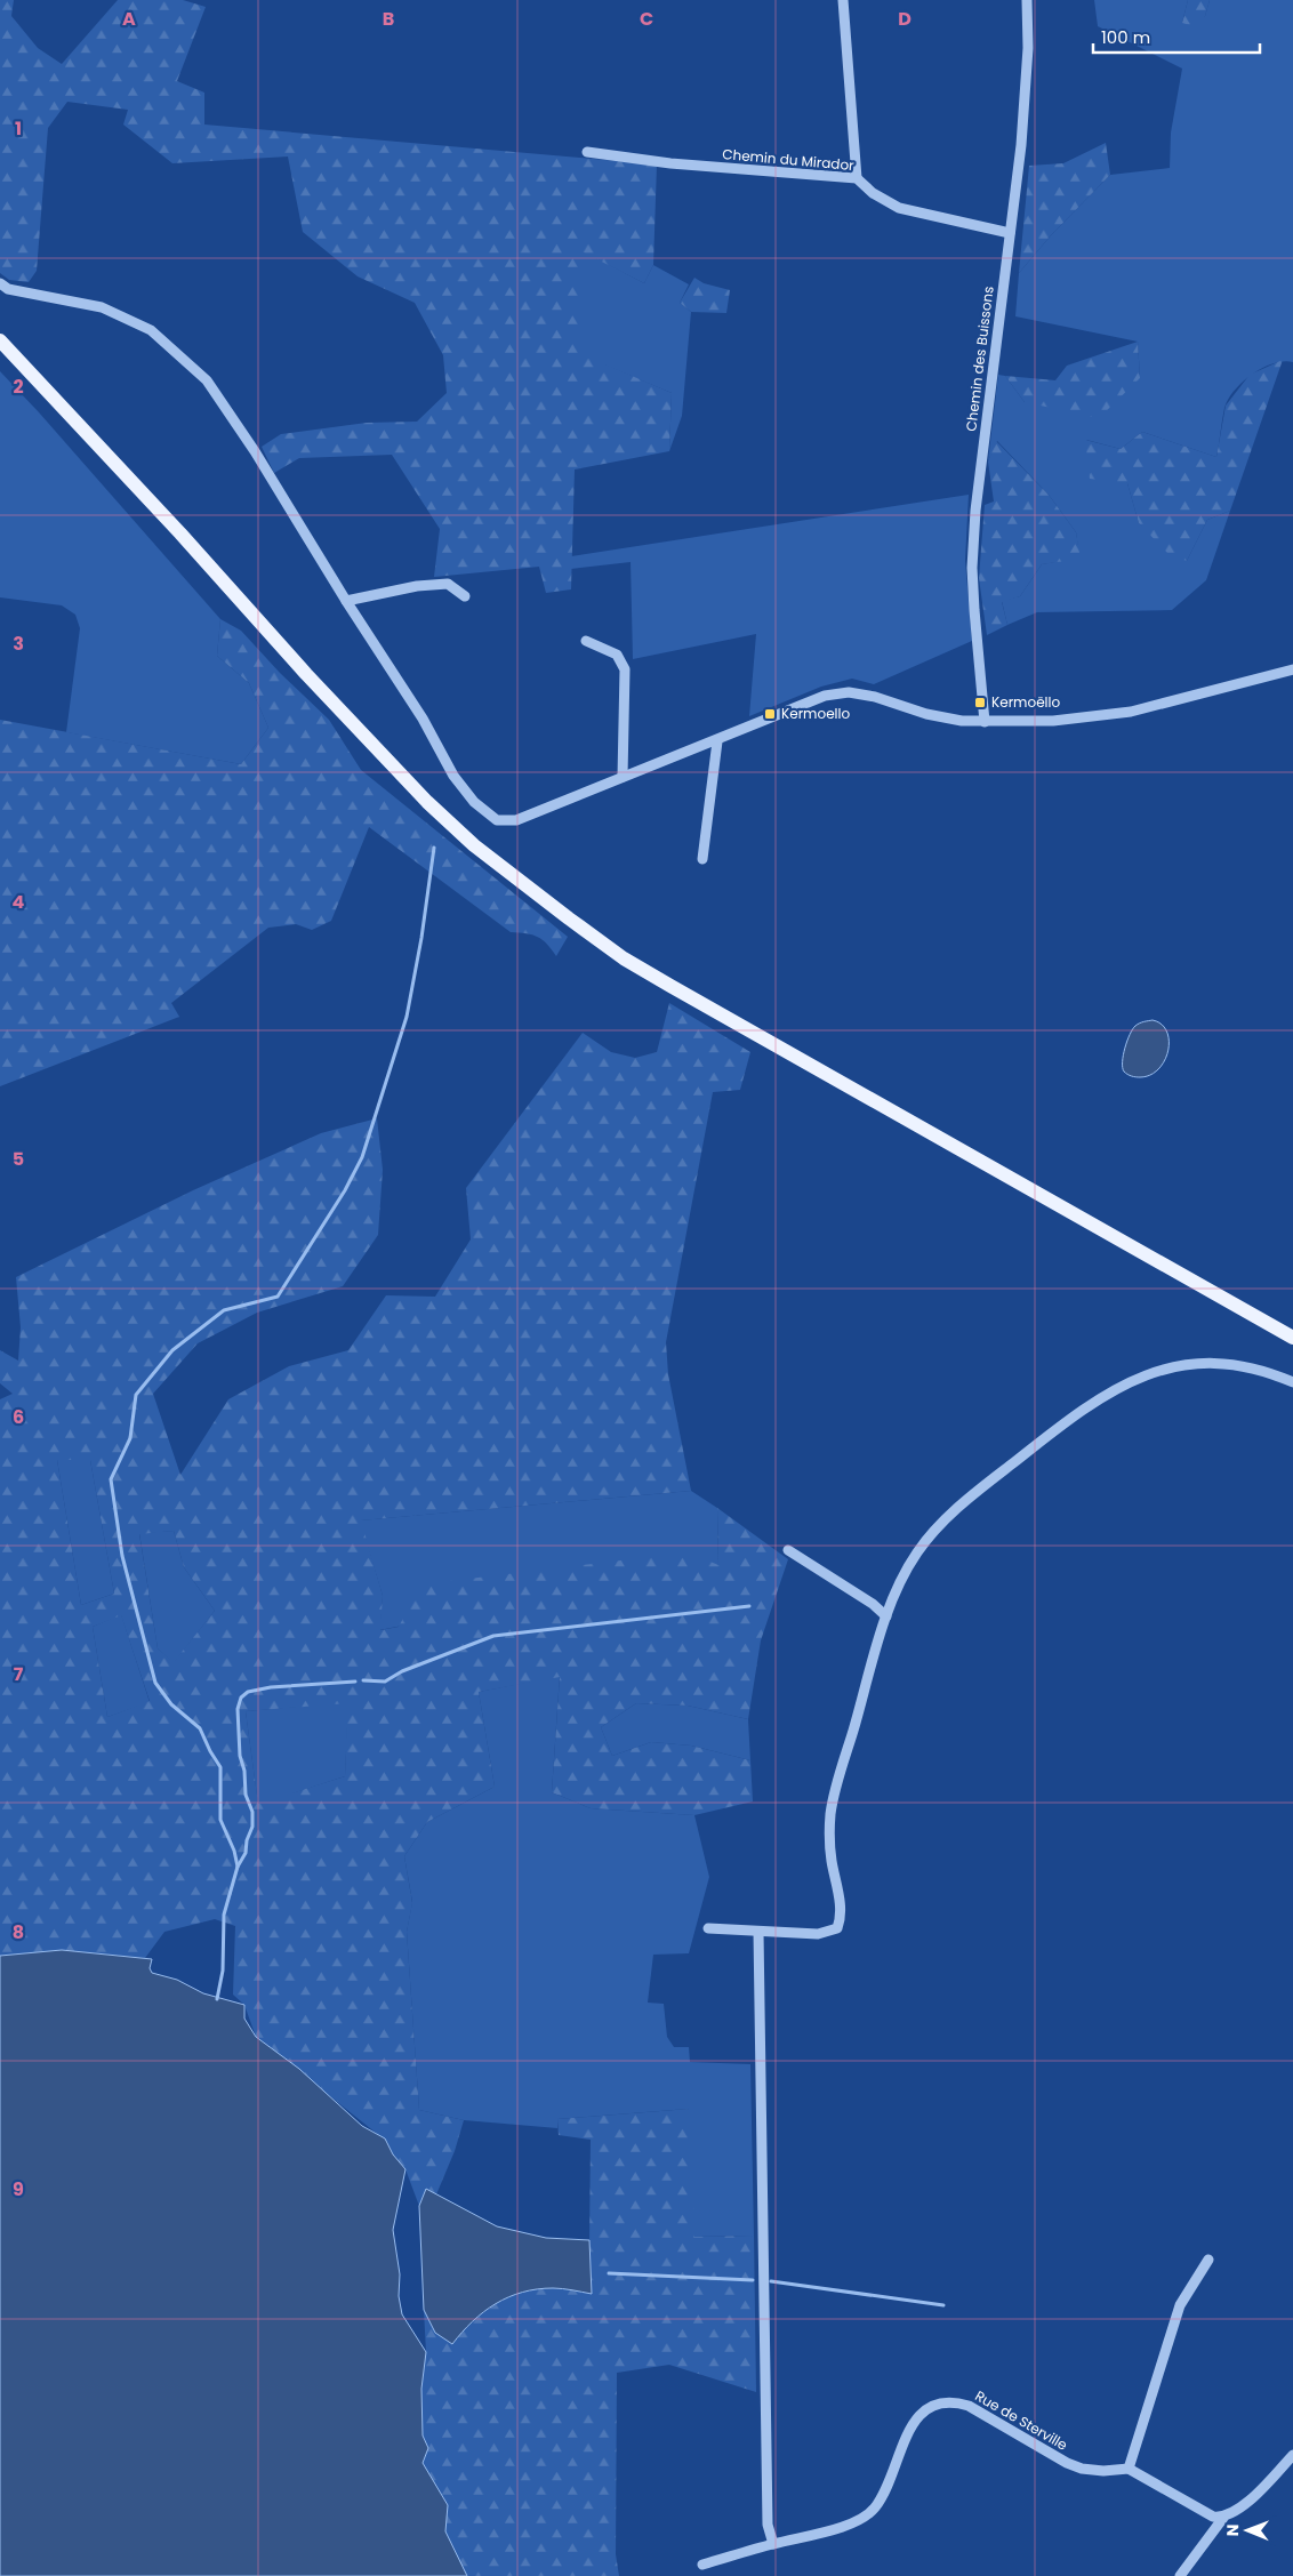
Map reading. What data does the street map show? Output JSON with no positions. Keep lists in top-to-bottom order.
{
  "streets": {
    "street": ["Chemin du Mirador", "Chemin des Buissons", "Rue de Sterville"]
  },
  "crossings": [
    ["Chemin du Mirador", "Chemin des Buissons"]
  ],
  "places": {
    "transit": ["Kermoëllo", "Kermoello"]
  },
  "scale_bar": "100 m",
  "north": "left",
  "grid": {
    "columns": [
      "A",
      "B",
      "C",
      "D"
    ],
    "rows": [
      "1",
      "2",
      "3",
      "4",
      "5",
      "6",
      "7",
      "8",
      "9"
    ]
  }
}
